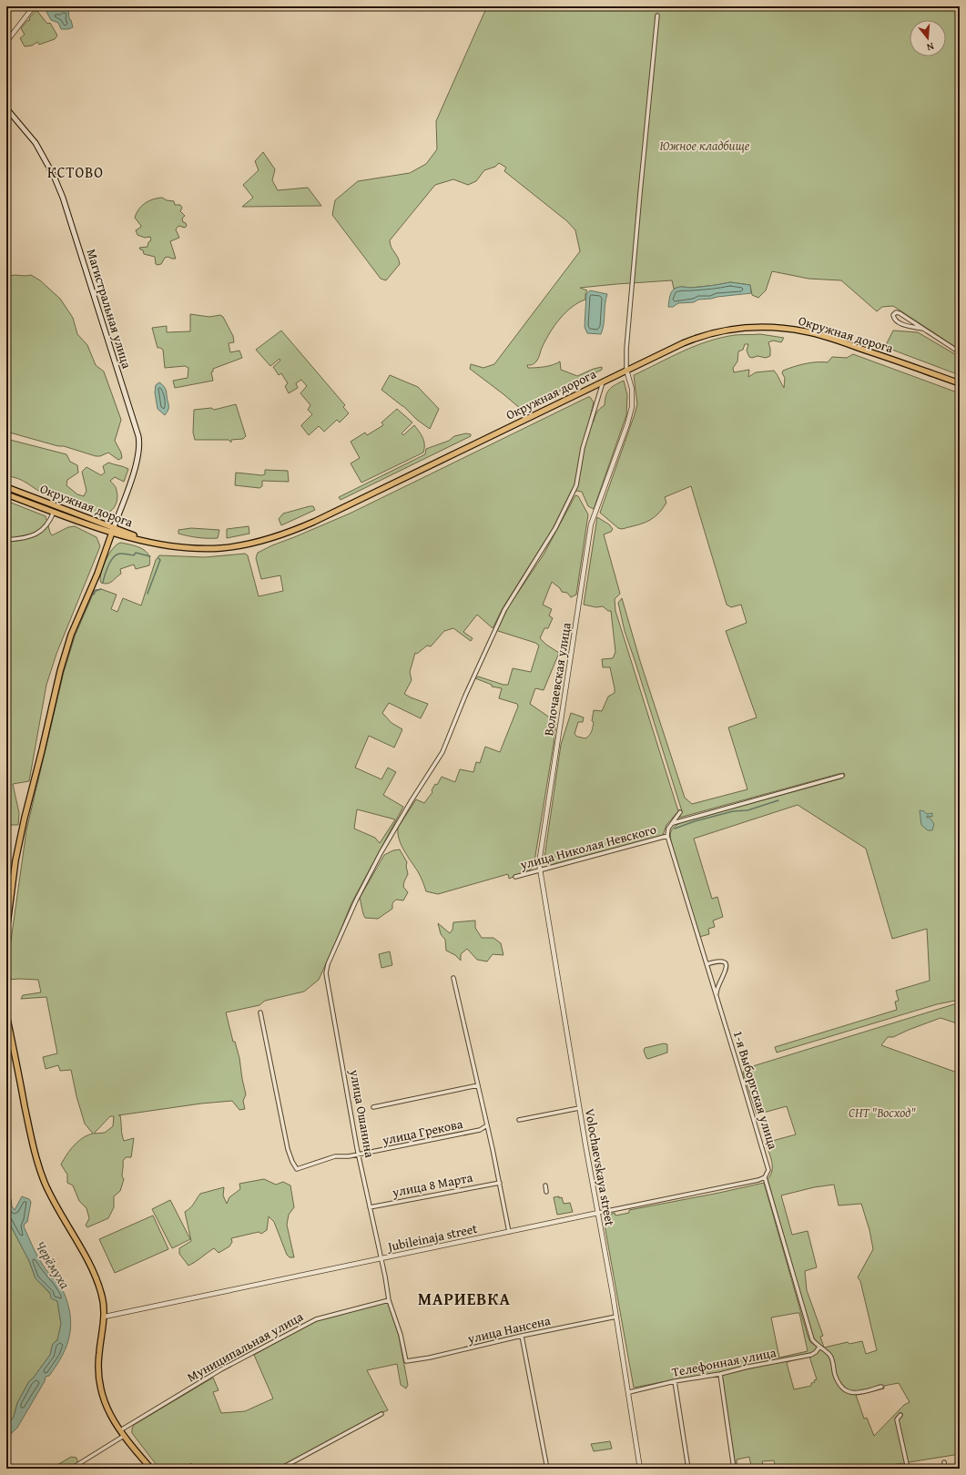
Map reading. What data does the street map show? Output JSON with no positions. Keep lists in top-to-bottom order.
{
  "streets": {
    "main road": ["Магистральная улица", "Окружная дорога"],
    "street": [
      "Волочаевская улица",
      "улица Николая Невского",
      "1-я Выборгская улица",
      "улица Ошанина",
      "улица Грекова",
      "Volochaevskaya street",
      "улица 8 Марта",
      "Jubileinaja street",
      "улица Нансена",
      "Муниципальная улица",
      "Телефонная улица"
    ]
  },
  "crossings": [
    ["Магистральная улица", "Окружная дорога"],
    ["Окружная дорога", "Волочаевская улица"],
    ["Окружная дорога", "улица Ошанина"],
    ["Волочаевская улица", "улица Николая Невского"],
    ["Волочаевская улица", "Volochaevskaya street"],
    ["улица Николая Невского", "1-я Выборгская улица"],
    ["улица Николая Невского", "Volochaevskaya street"],
    ["1-я Выборгская улица", "Jubileinaja street"],
    ["1-я Выборгская улица", "Телефонная улица"],
    ["улица Ошанина", "улица Грекова"],
    ["улица Ошанина", "улица 8 Марта"],
    ["улица Ошанина", "Jubileinaja street"],
    ["улица Ошанина", "улица Нансена"],
    ["улица Ошанина", "Муниципальная улица"],
    ["Volochaevskaya street", "Jubileinaja street"],
    ["Volochaevskaya street", "улица Нансена"],
    ["Volochaevskaya street", "Телефонная улица"]
  ],
  "districts": ["КСТОВО", "МАРИЕВКА"],
  "water": ["Черёмуха"],
  "parks": ["Южное кладбище", "СНТ \"Восход\""],
  "north": "bottom"
}
